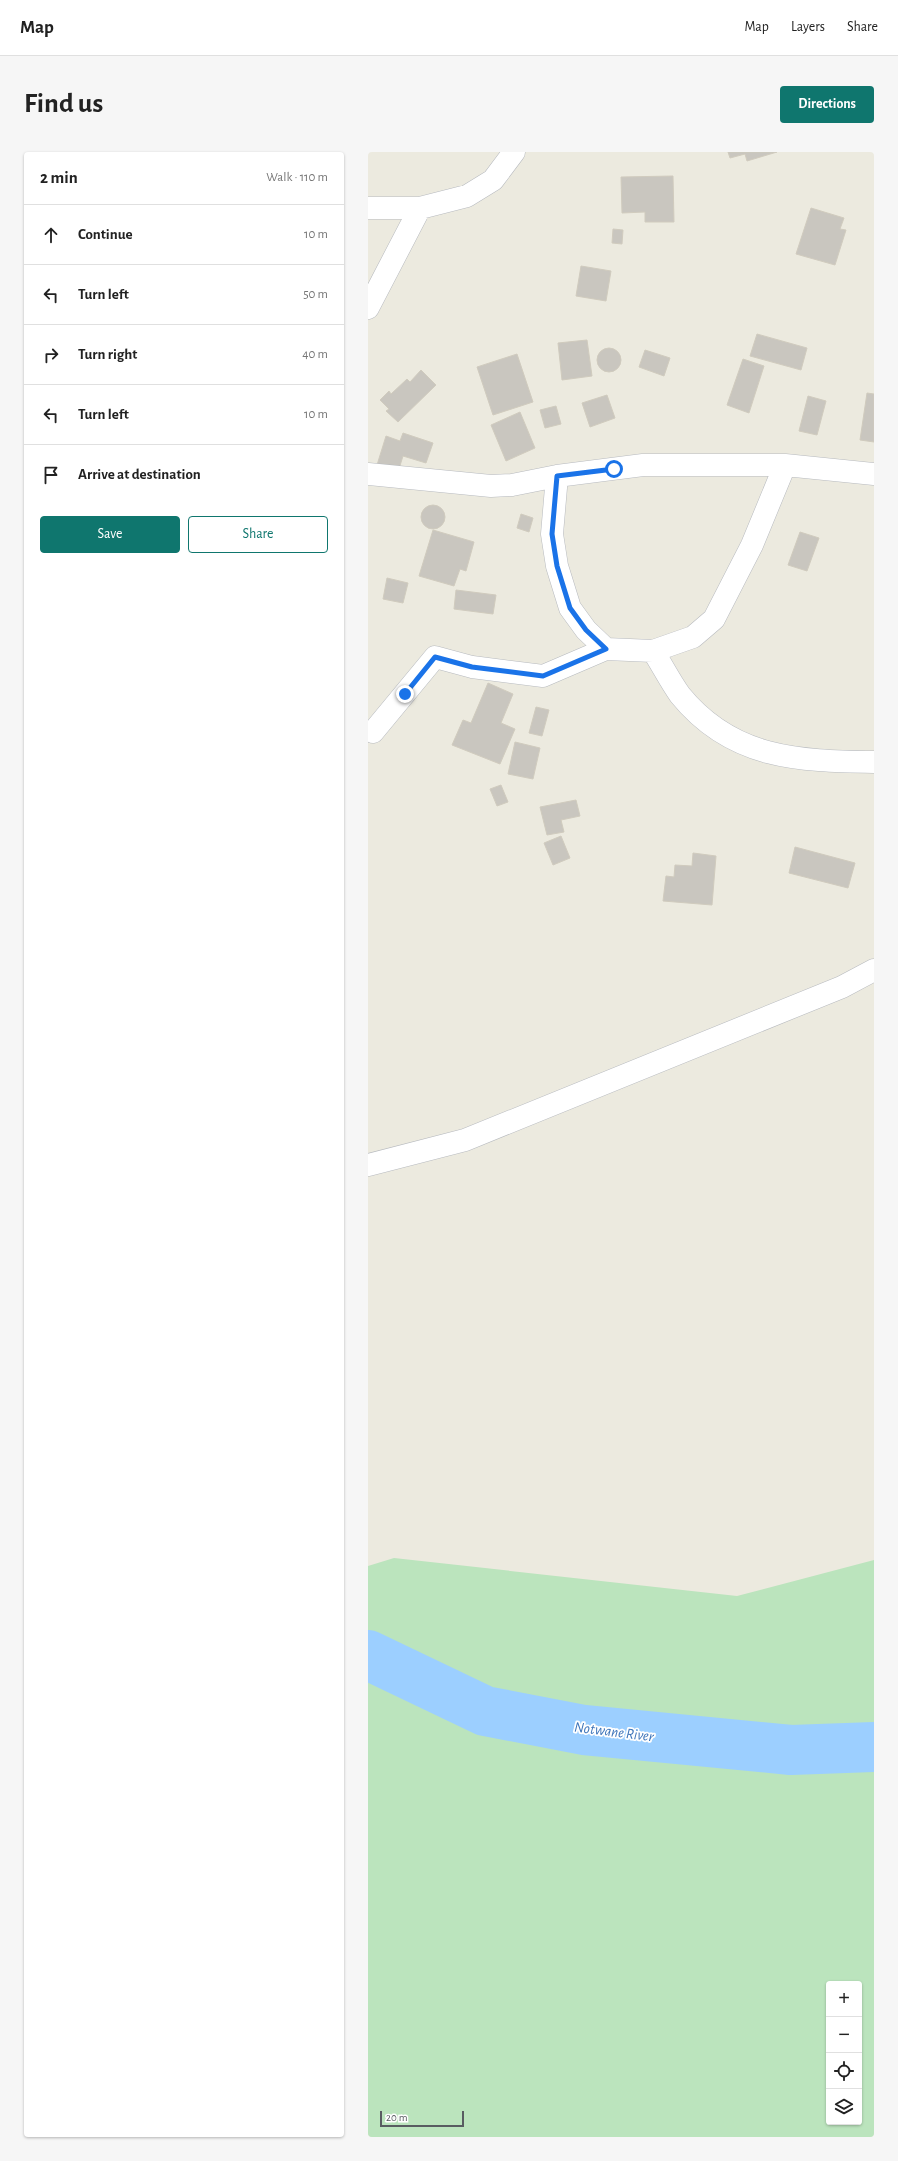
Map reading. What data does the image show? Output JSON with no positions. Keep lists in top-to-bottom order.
{
  "water": ["Notwane River"],
  "scale_bar": "20 m",
  "page": {
    "header": "Map",
    "nav": ["Map", "Layers", "Share"],
    "buttons": [
      "Directions",
      ["Save", "Share"]
    ],
    "title": "Find us",
    "heading": ["2 min", "Walk · 110 m"],
    "list": [
      ["Continue", "10 m"],
      ["Turn left", "50 m"],
      ["Turn right", "40 m"],
      ["Turn left", "10 m"],
      "Arrive at destination"
    ],
    "map_buttons": ["+", "−"],
    "scale": "20 m"
  }
}
